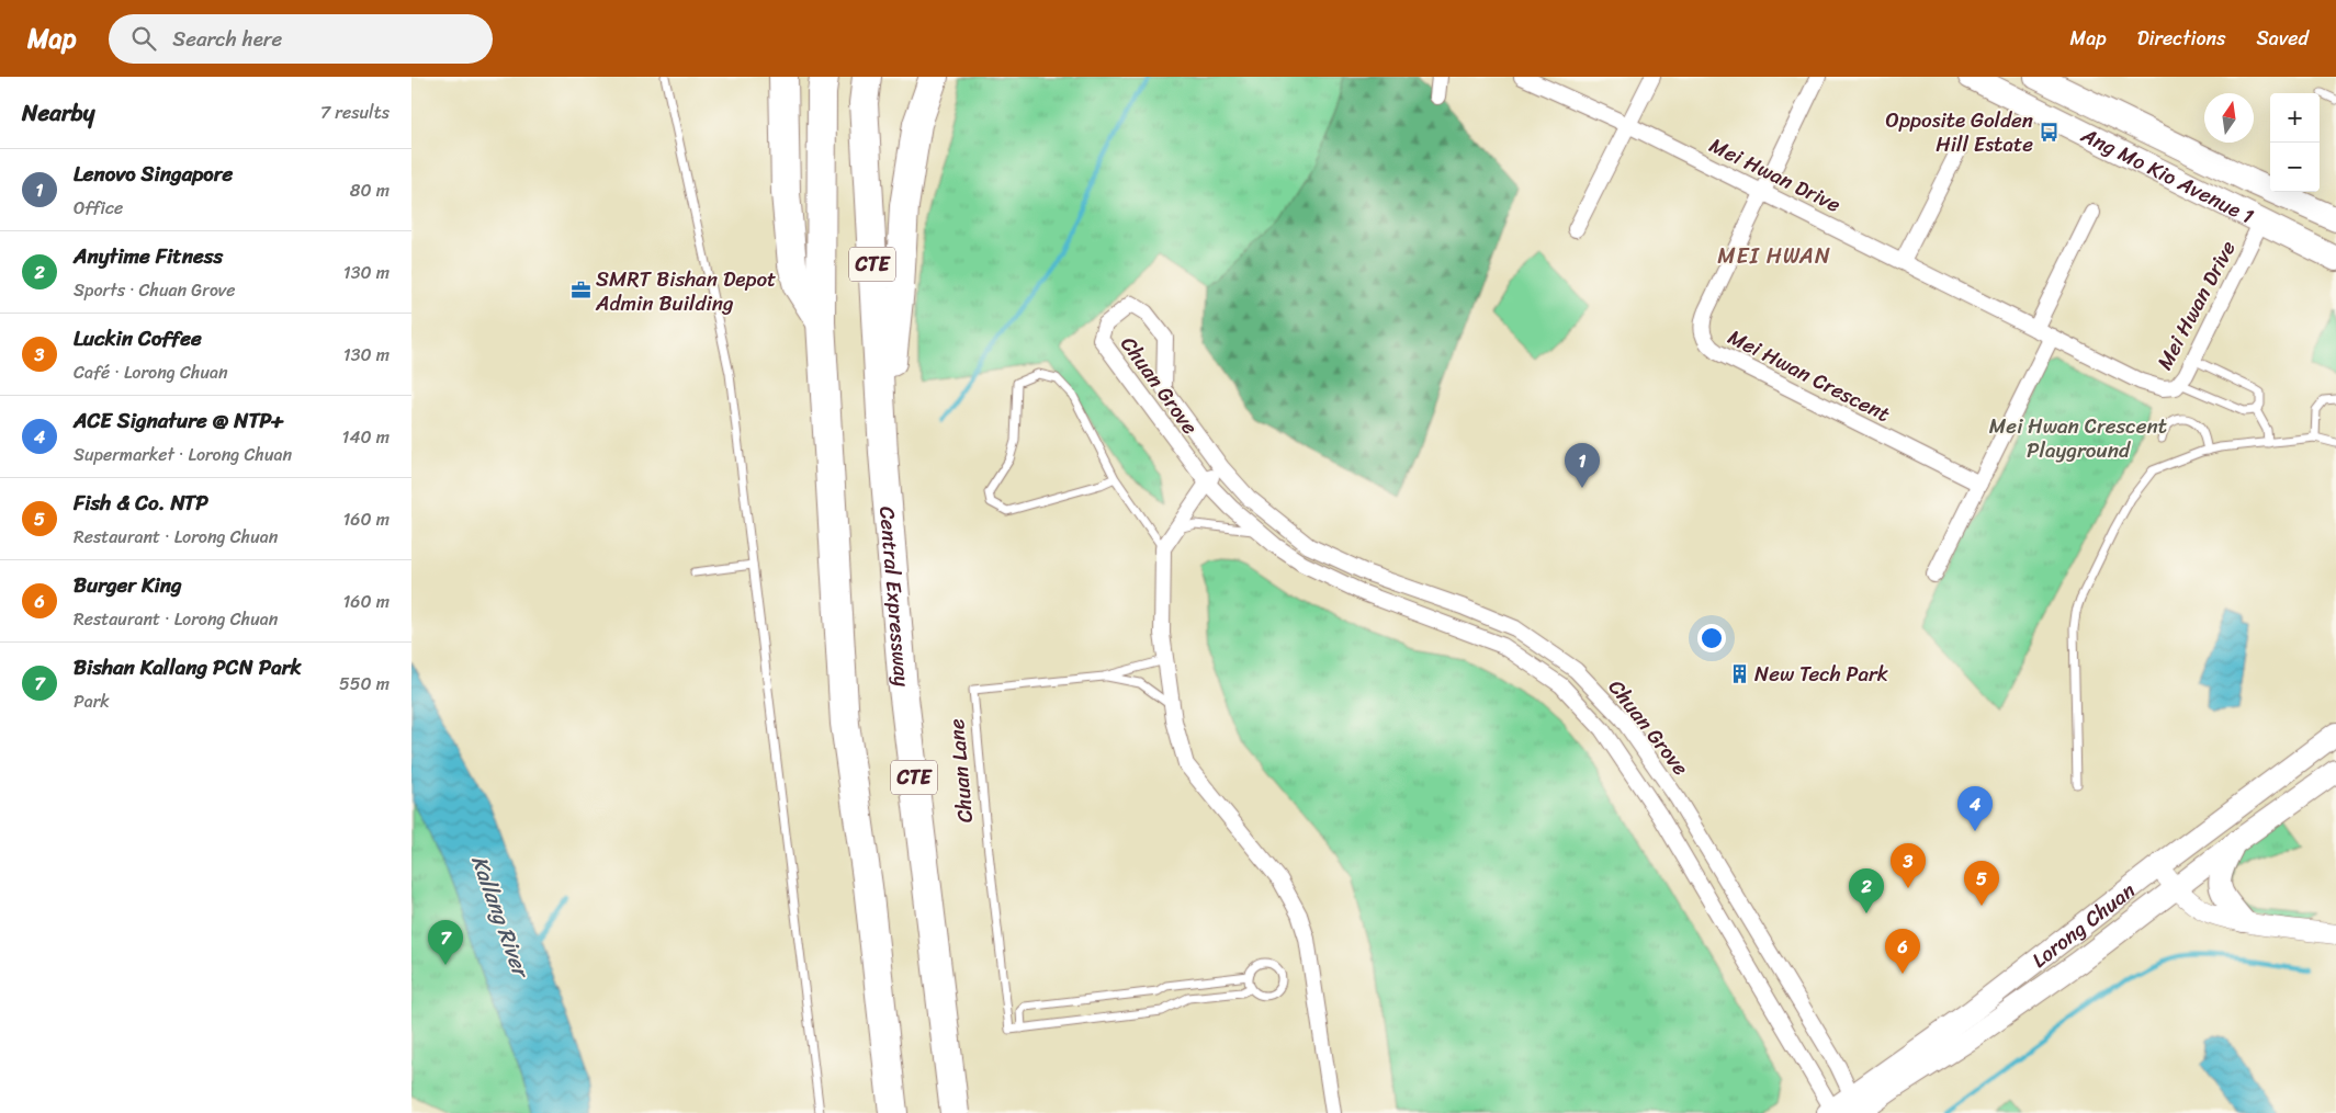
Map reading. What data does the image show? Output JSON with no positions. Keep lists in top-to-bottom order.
{
  "streets": {
    "highway": ["CTE", "Central Expressway"],
    "main road": ["Ang Mo Kio Avenue 1", "Lorong Chuan"],
    "street": ["Mei Hwan Drive", "Mei Hwan Crescent", "Chuan Grove"],
    "lane": ["Chuan Lane"]
  },
  "crossings": [
    ["Mei Hwan Drive", "Ang Mo Kio Avenue 1"],
    ["Mei Hwan Drive", "Mei Hwan Crescent"],
    ["Chuan Grove", "Lorong Chuan"]
  ],
  "districts": ["MEI HWAN"],
  "water": ["Kallang River"],
  "parks": ["Mei Hwan Crescent Playground"],
  "places": {
    "bus stop": ["Opposite Golden Hill Estate"],
    "office": ["SMRT Bishan Depot Admin Building"],
    "building": ["New Tech Park"]
  },
  "north": "top",
  "page": {
    "header": "Map",
    "search": "Search here",
    "nav": ["Map", "Directions", "Saved"],
    "heading": ["Nearby", "7 results"],
    "map_buttons": ["+", "−"],
    "list": [
      {
        "mark": "1",
        "name": "Lenovo Singapore",
        "note": "Office",
        "value": "80 m"
      },
      {
        "mark": "2",
        "name": "Anytime Fitness",
        "note": "Sports · Chuan Grove",
        "value": "130 m"
      },
      {
        "mark": "3",
        "name": "Luckin Coffee",
        "note": "Café · Lorong Chuan",
        "value": "130 m"
      },
      {
        "mark": "4",
        "name": "ACE Signature @ NTP+",
        "note": "Supermarket · Lorong Chuan",
        "value": "140 m"
      },
      {
        "mark": "5",
        "name": "Fish & Co. NTP",
        "note": "Restaurant · Lorong Chuan",
        "value": "160 m"
      },
      {
        "mark": "6",
        "name": "Burger King",
        "note": "Restaurant · Lorong Chuan",
        "value": "160 m"
      },
      {
        "mark": "7",
        "name": "Bishan Kallang PCN Park",
        "note": "Park",
        "value": "550 m"
      }
    ],
    "pins": [
      "1",
      "4",
      "3",
      "5",
      "2",
      "7",
      "6"
    ]
  }
}
